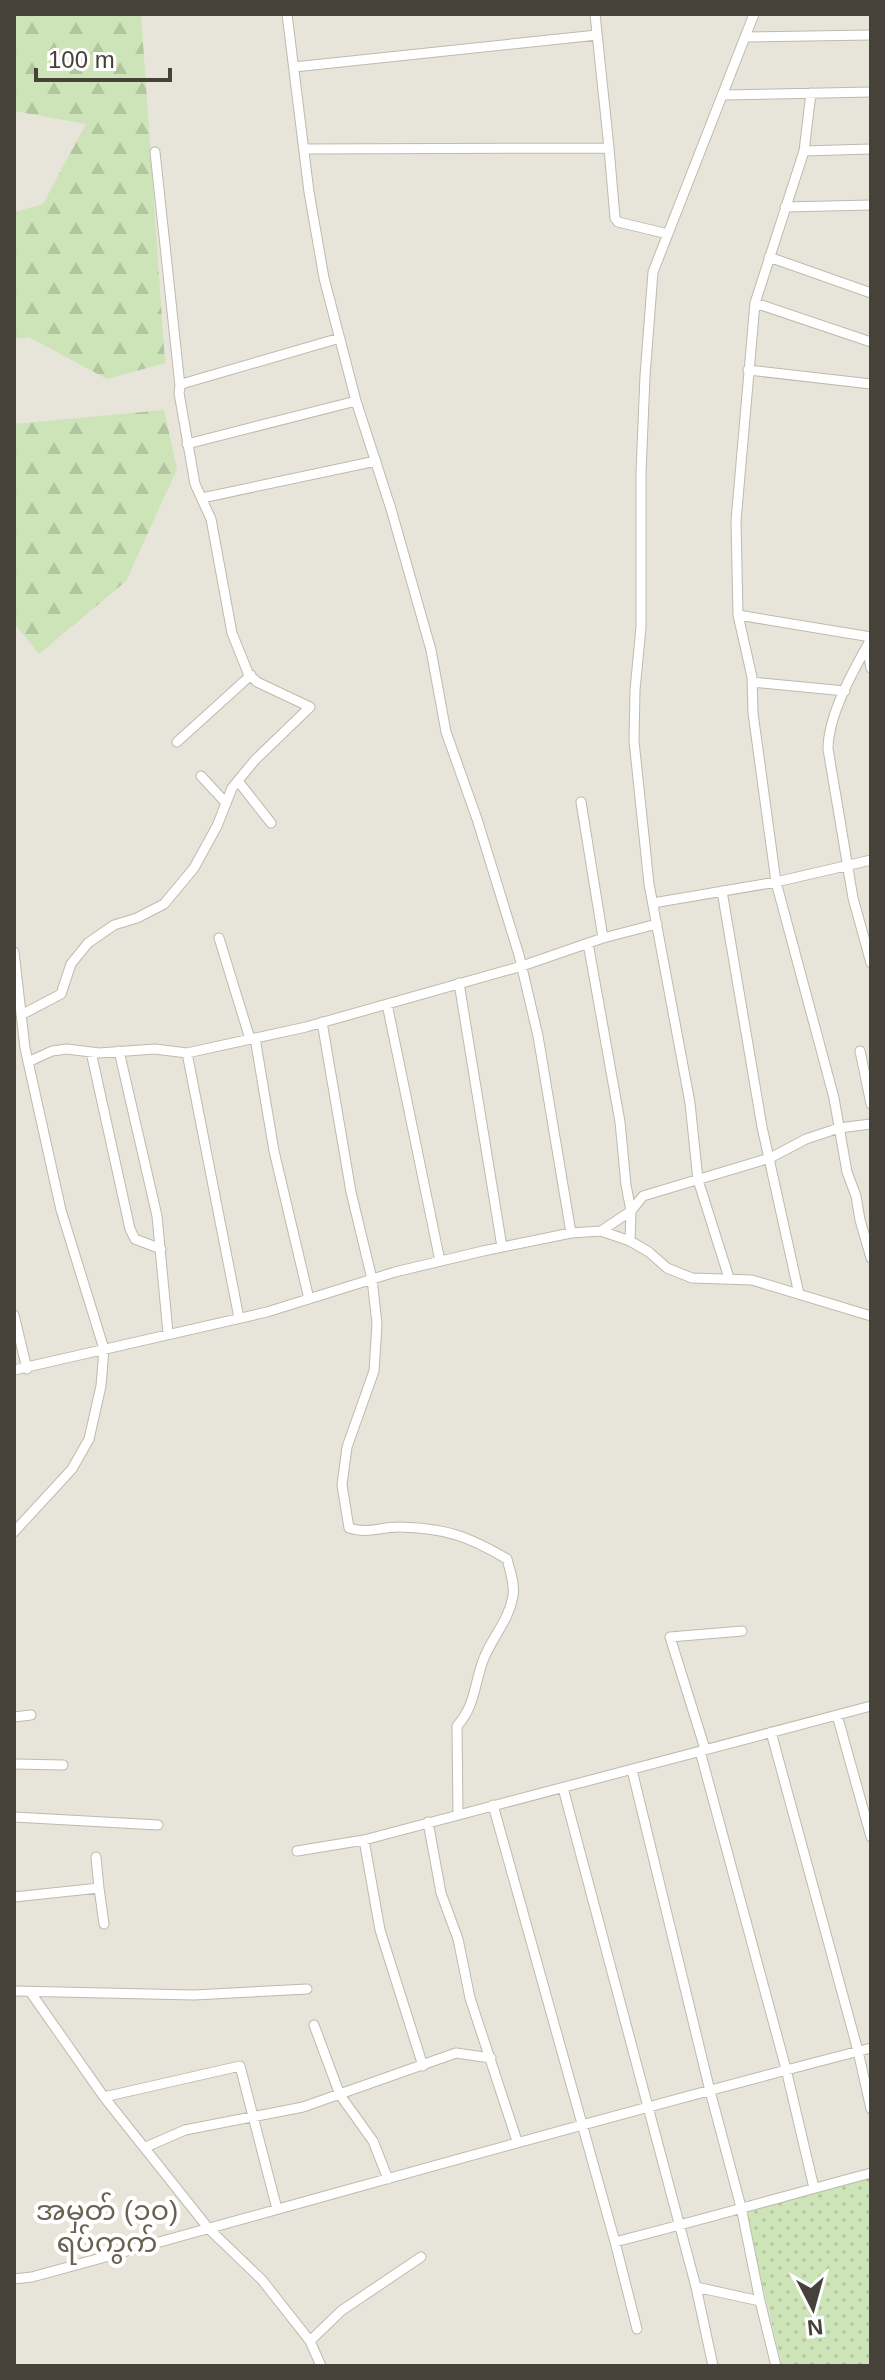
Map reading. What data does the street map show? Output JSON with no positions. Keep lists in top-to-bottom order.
{
  "districts": ["အမှတ် (၁၀) ရပ်ကွက်"],
  "scale_bar": "100 m",
  "north": "bottom"
}
